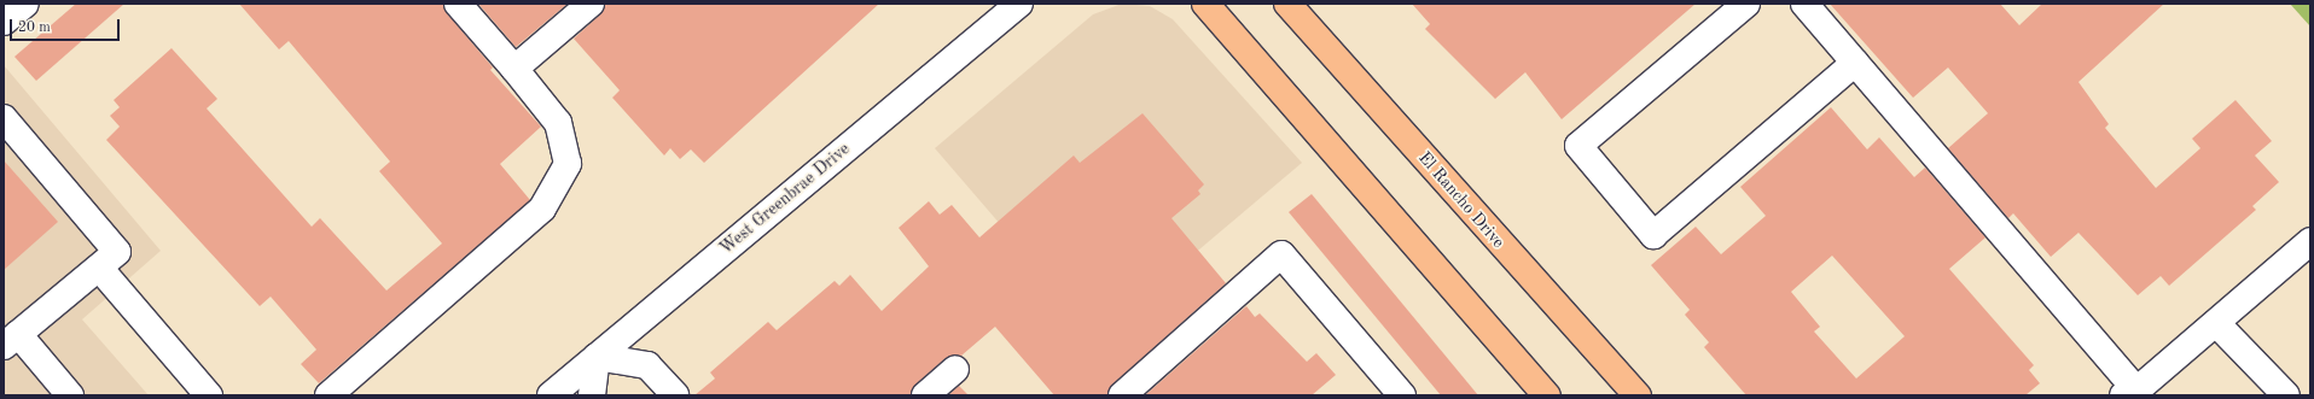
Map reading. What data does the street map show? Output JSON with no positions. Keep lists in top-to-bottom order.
{
  "streets": {
    "main road": ["El Rancho Drive"],
    "street": ["West Greenbrae Drive"]
  },
  "scale_bar": "20 m"
}
